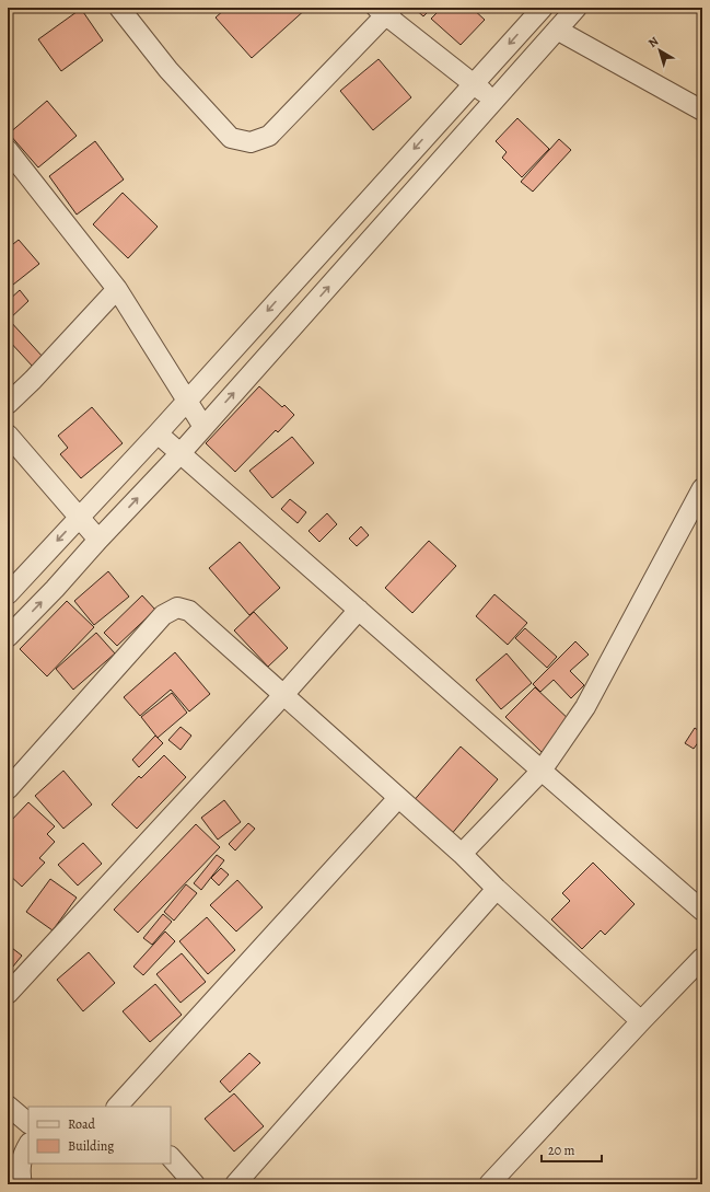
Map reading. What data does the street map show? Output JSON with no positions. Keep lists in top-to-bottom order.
{
  "legend": ["Road", "Building"],
  "scale_bar": "20 m",
  "north": "top left"
}
